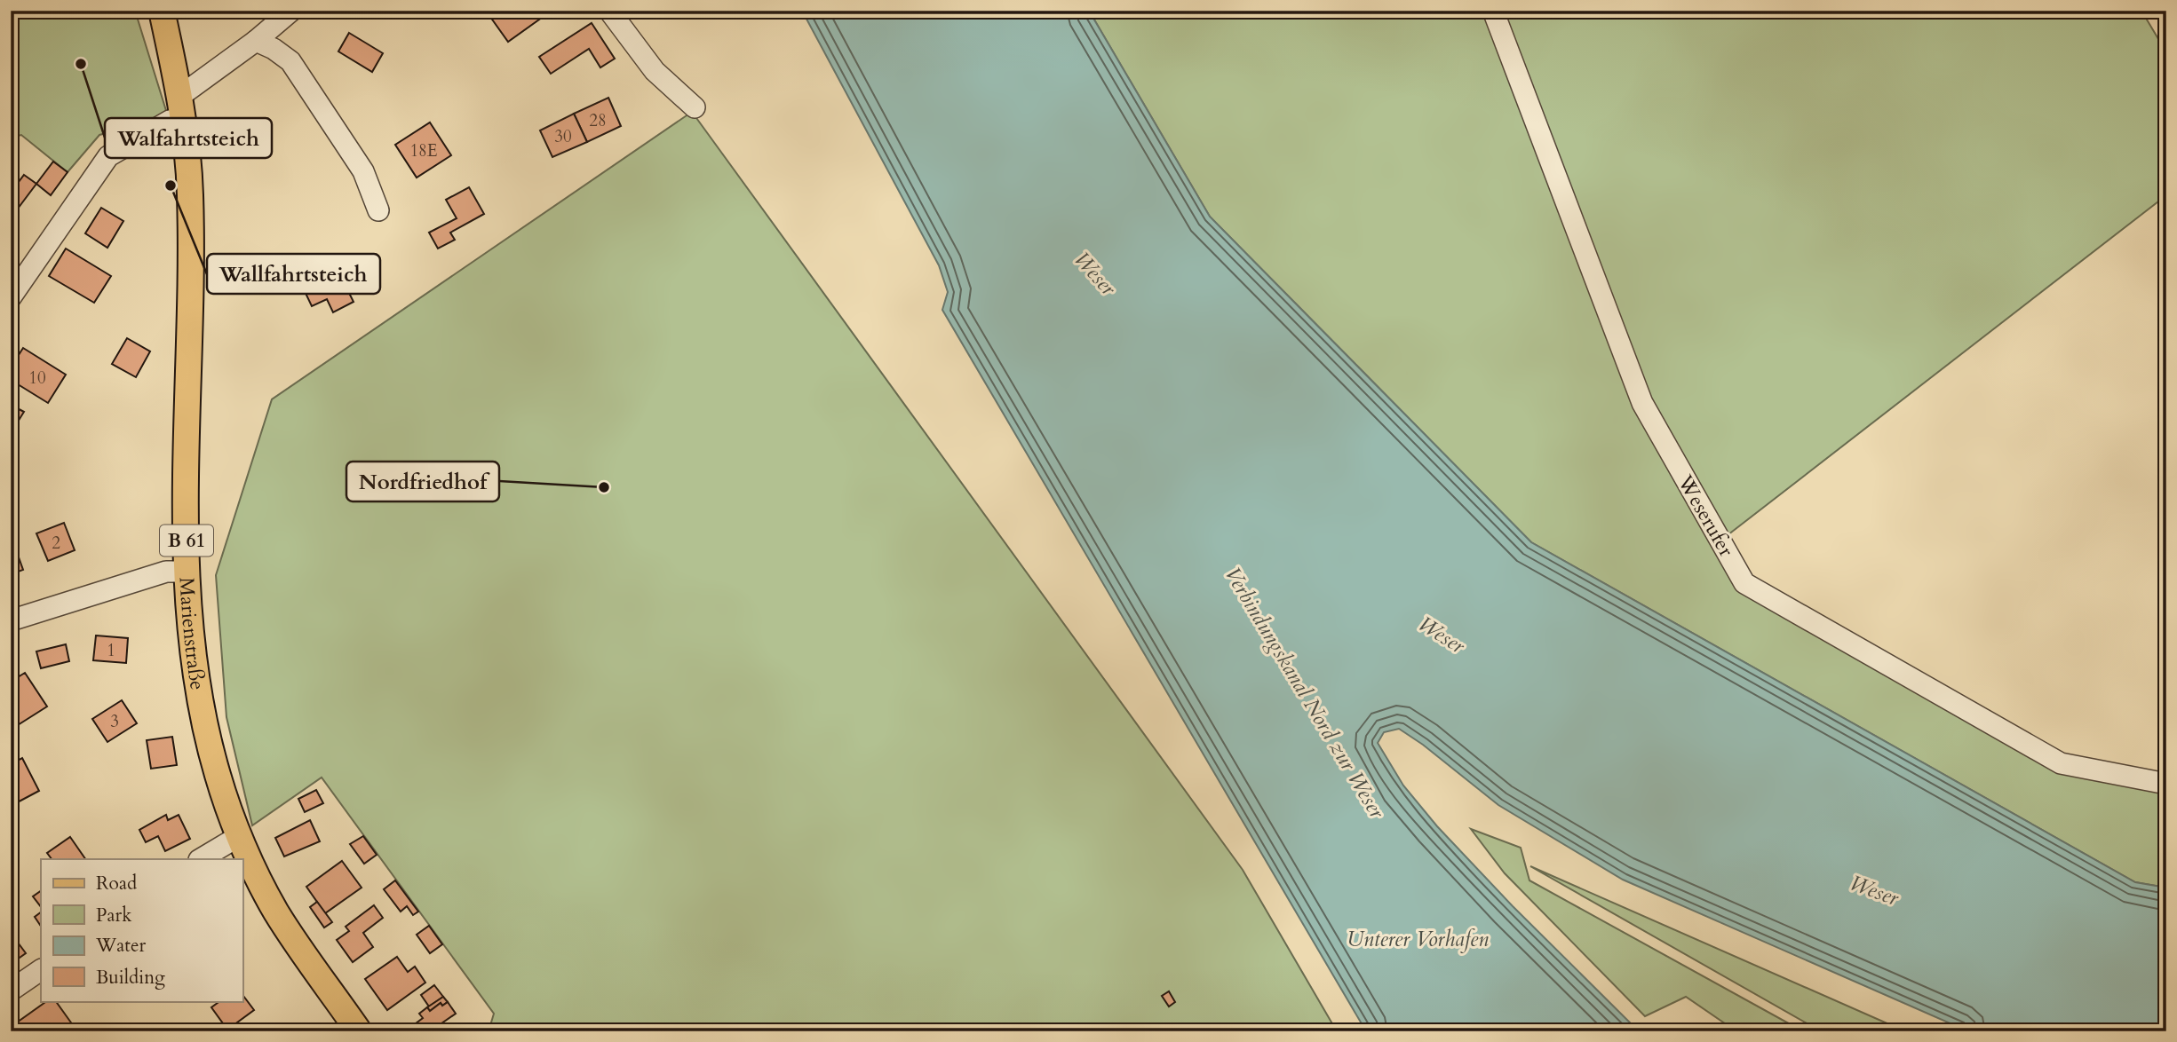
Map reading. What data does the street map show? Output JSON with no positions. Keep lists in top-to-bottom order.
{
  "streets": {
    "main road": ["B 61", "Marienstraße"],
    "street": ["Weserufer"]
  },
  "water": ["Weser", "Verbindungskanal Nord zur Weser", "Unterer Vorhafen"],
  "places": ["Walfahrtsteich", "Wallfahrtsteich", "Nordfriedhof"],
  "house_numbers": [
    "28",
    "30",
    "18E",
    "10",
    "2",
    "1",
    "3"
  ],
  "legend": [
    "Road",
    "Park",
    "Water",
    "Building"
  ]
}
